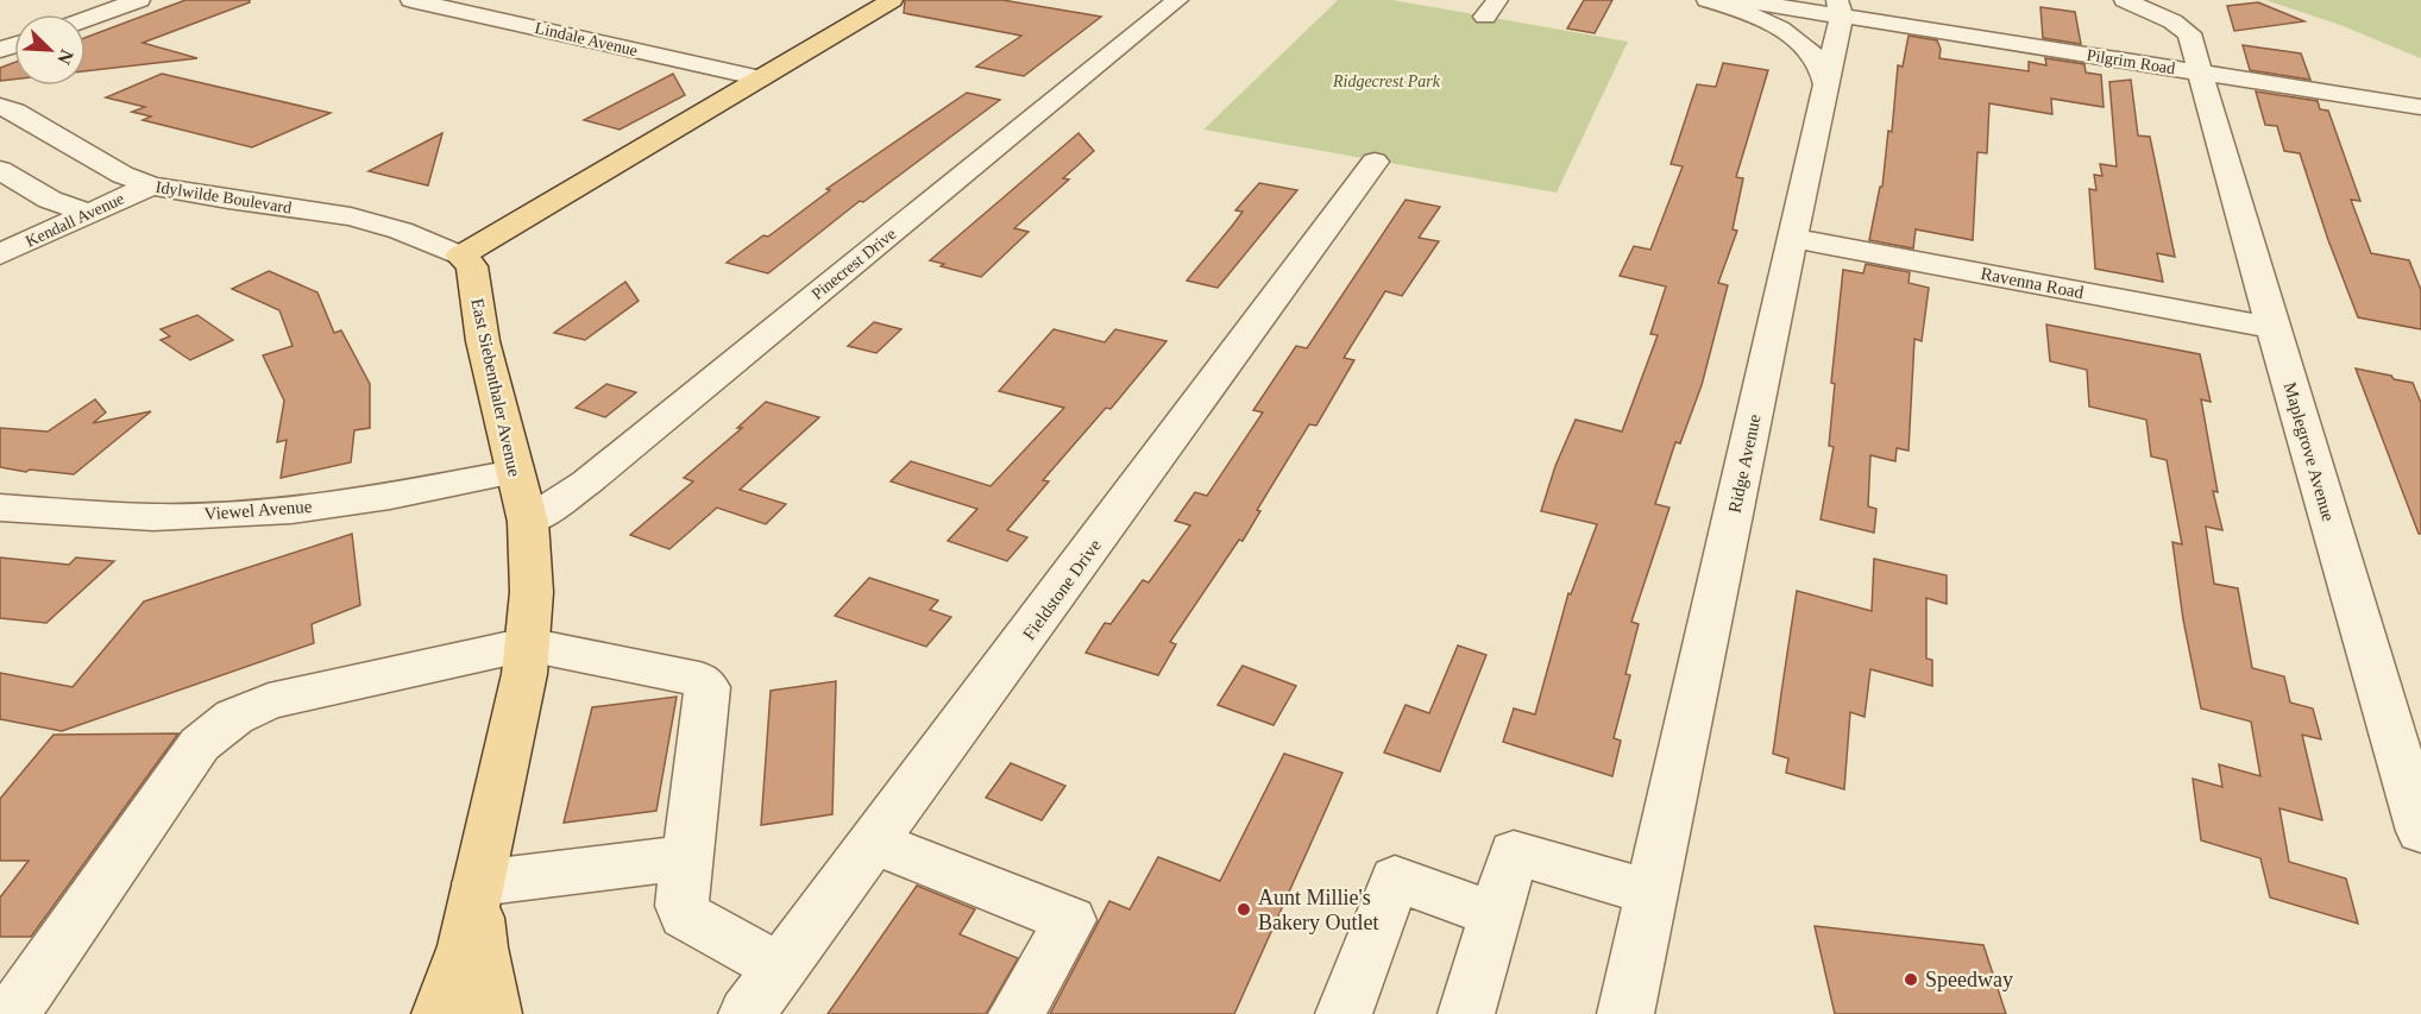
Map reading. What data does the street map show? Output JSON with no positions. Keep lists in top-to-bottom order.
{
  "streets": {
    "main road": ["East Siebenthaler Avenue"],
    "street": [
      "Lindale Avenue",
      "Pilgrim Road",
      "Idylwilde Boulevard",
      "Kendall Avenue",
      "Pinecrest Drive",
      "Ravenna Road",
      "Maplegrove Avenue",
      "Ridge Avenue",
      "Viewel Avenue",
      "Fieldstone Drive"
    ]
  },
  "crossings": [
    ["Pilgrim Road", "Maplegrove Avenue"],
    ["Pilgrim Road", "Ridge Avenue"],
    ["Idylwilde Boulevard", "Kendall Avenue"],
    ["Idylwilde Boulevard", "East Siebenthaler Avenue"],
    ["Pinecrest Drive", "East Siebenthaler Avenue"],
    ["Ravenna Road", "Maplegrove Avenue"],
    ["Ravenna Road", "Ridge Avenue"],
    ["East Siebenthaler Avenue", "Viewel Avenue"]
  ],
  "parks": ["Ridgecrest Park"],
  "places": ["Aunt Millie's Bakery Outlet", "Speedway"],
  "north": "bottom right"
}
